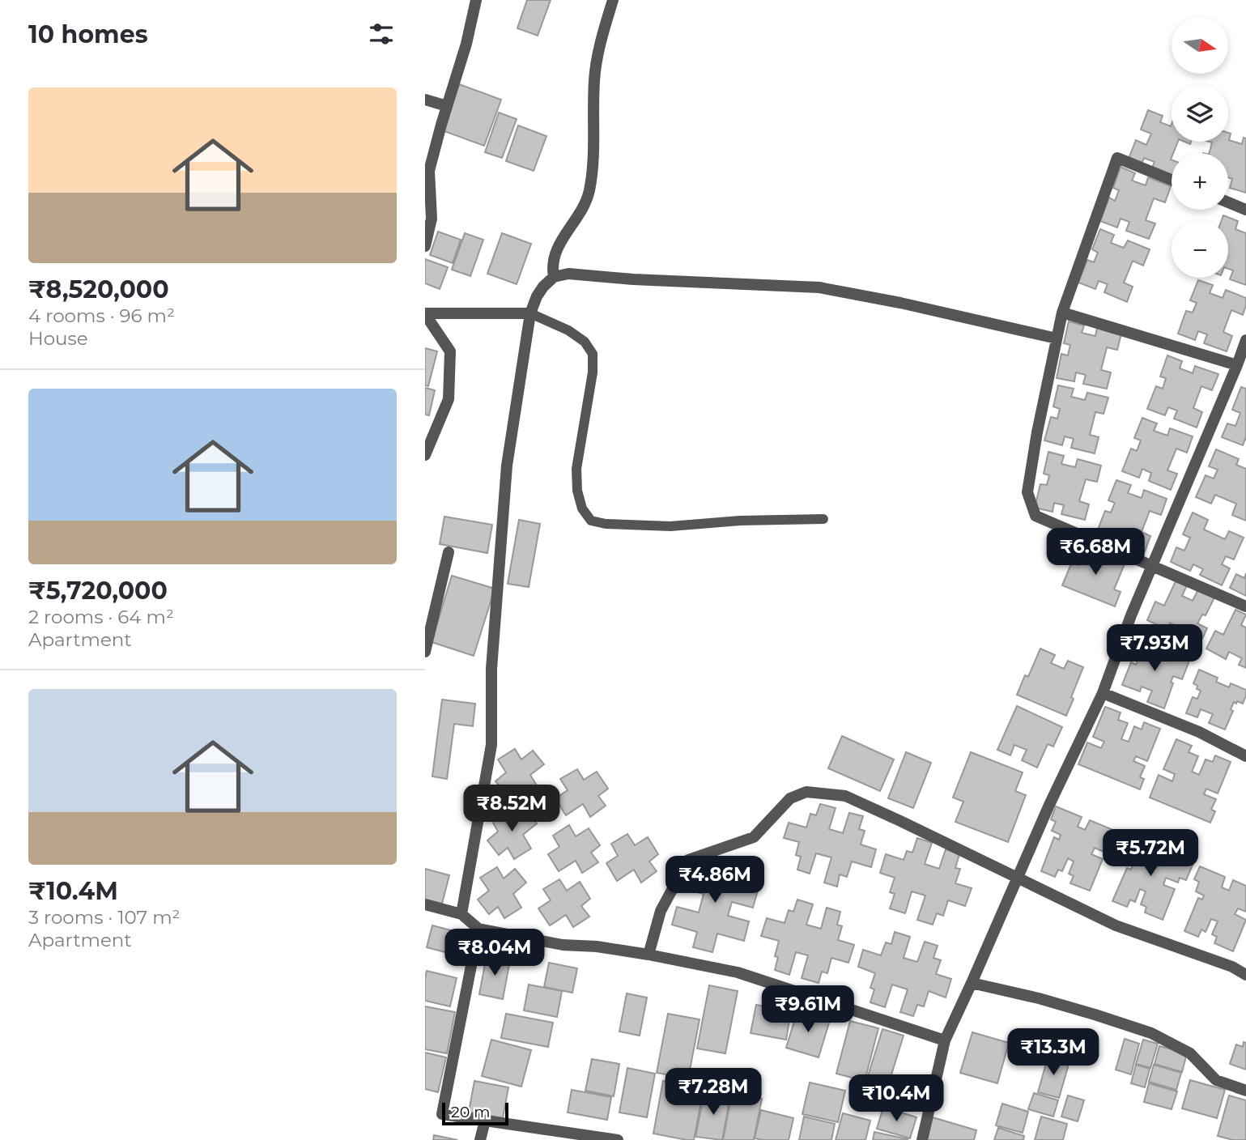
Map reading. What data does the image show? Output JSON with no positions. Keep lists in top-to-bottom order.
{
  "scale_bar": "20 m",
  "north": "right",
  "page": {
    "heading": "10 homes",
    "map_buttons": ["+", "−"],
    "list": [
      {
        "name": "₹8,520,000",
        "note": "4 rooms · 96 m² · House"
      },
      {
        "name": "₹5,720,000",
        "note": "2 rooms · 64 m² · Apartment"
      },
      {
        "name": "₹10.4M",
        "note": "3 rooms · 107 m² · Apartment"
      }
    ],
    "price": [
      "₹6.68M",
      "₹7.93M",
      "₹8.52M",
      "₹5.72M",
      "₹4.86M",
      "₹8.04M",
      "₹9.61M",
      "₹13.3M",
      "₹7.28M",
      "₹10.4M"
    ],
    "scale": "20 m"
  }
}
